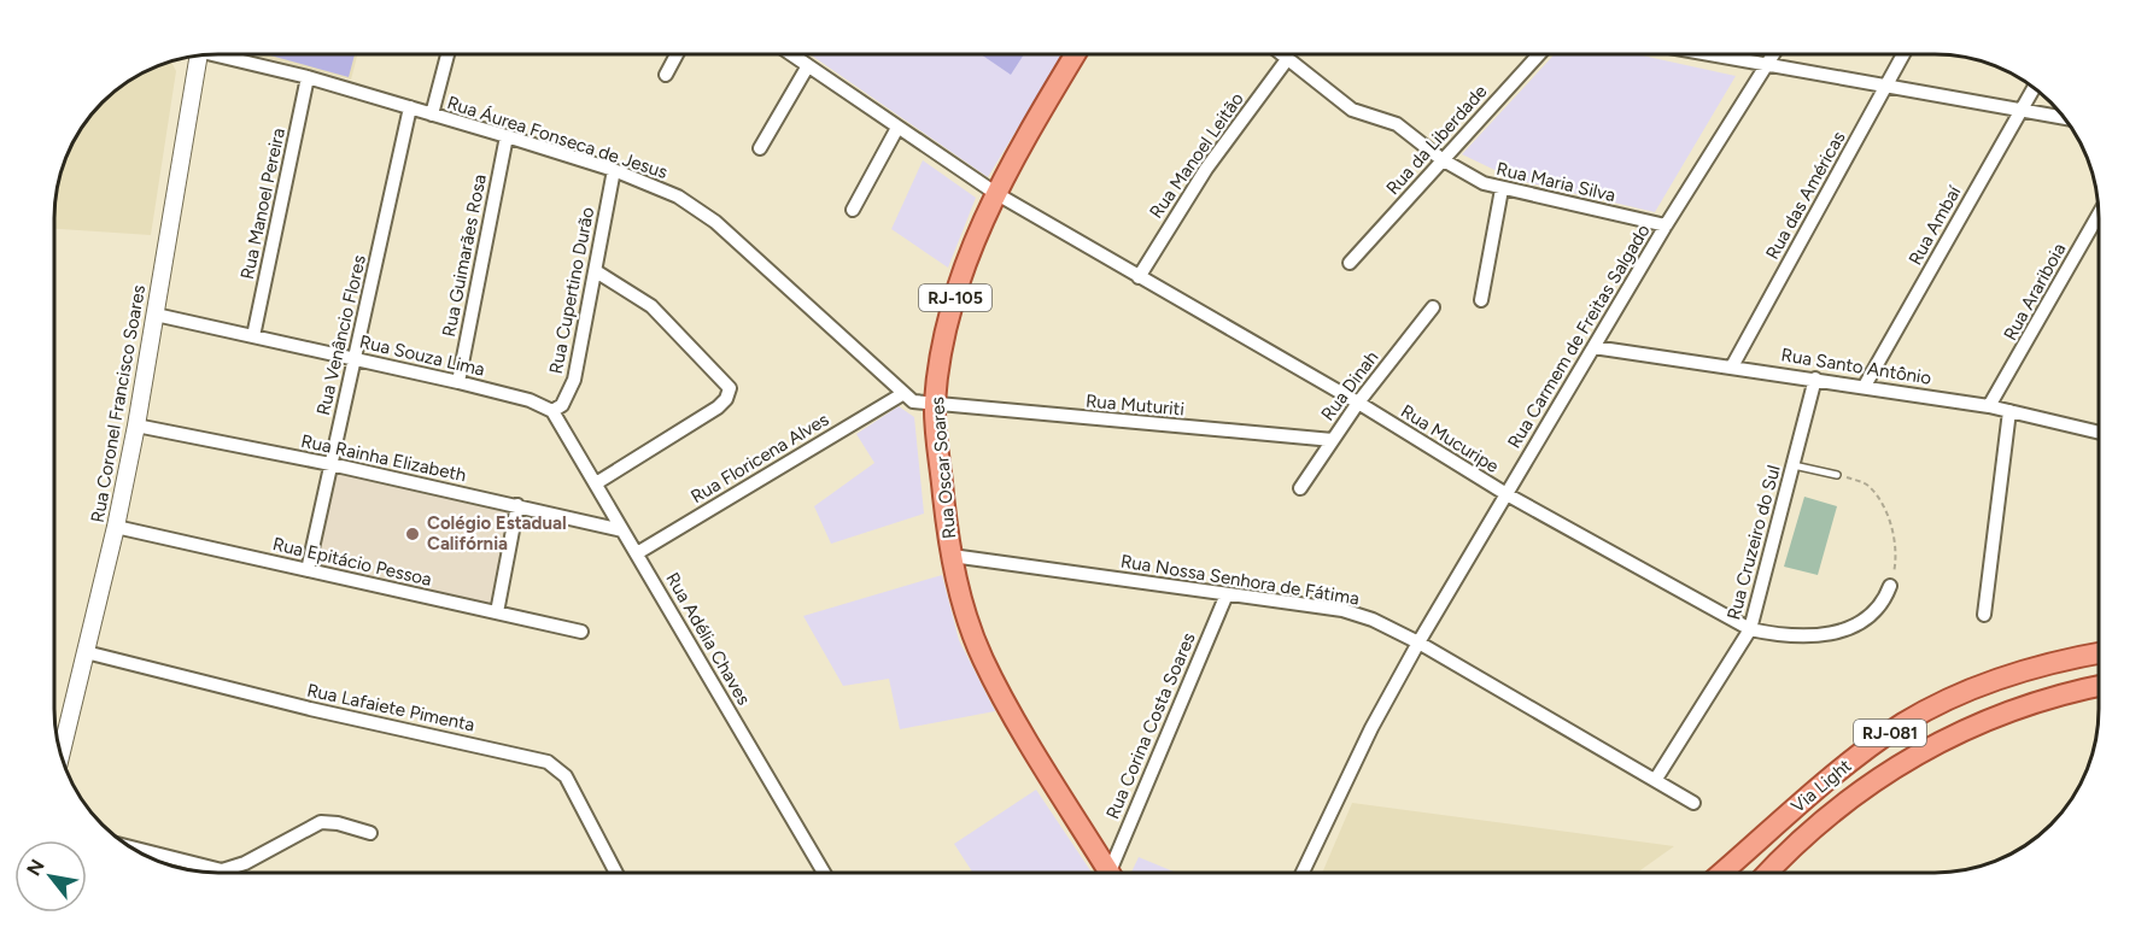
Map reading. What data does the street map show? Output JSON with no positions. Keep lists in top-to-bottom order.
{
  "streets": {
    "main road": [
      "RJ-105",
      "Rua Oscar Soares",
      "RJ-081",
      "Via Light"
    ],
    "street": [
      "Rua Áurea Fonseca de Jesus",
      "Rua da Liberdade",
      "Rua Manoel Leitão",
      "Rua Maria Silva",
      "Rua das Américas",
      "Rua Manoel Pereira",
      "Rua Ambaí",
      "Rua Guimarães Rosa",
      "Rua Cupertino Durão",
      "Rua Arariboia",
      "Rua Venâncio Flores",
      "Rua Carmem de Freitas Salgado",
      "Rua Souza Lima",
      "Rua Santo Antônio",
      "Rua Dinah",
      "Rua Coronel Francisco Soares",
      "Rua Muturiti",
      "Rua Mucuripe",
      "Rua Rainha Elizabeth",
      "Rua Floricena Alves",
      "Rua Cruzeiro do Sul",
      "Rua Epitácio Pessoa",
      "Rua Nossa Senhora de Fátima",
      "Rua Adélia Chaves",
      "Rua Lafaiete Pimenta",
      "Rua Corina Costa Soares"
    ]
  },
  "crossings": [
    ["Rua Áurea Fonseca de Jesus", "Rua Manoel Pereira"],
    ["Rua Áurea Fonseca de Jesus", "Rua Guimarães Rosa"],
    ["Rua Áurea Fonseca de Jesus", "Rua Cupertino Durão"],
    ["Rua Áurea Fonseca de Jesus", "Rua Venâncio Flores"],
    ["Rua Áurea Fonseca de Jesus", "Rua Muturiti"],
    ["Rua Áurea Fonseca de Jesus", "Rua Floricena Alves"],
    ["Rua Áurea Fonseca de Jesus", "Rua Oscar Soares"],
    ["Rua da Liberdade", "Rua Maria Silva"],
    ["Rua Manoel Leitão", "Rua Maria Silva"],
    ["Rua Manoel Leitão", "Rua Mucuripe"],
    ["Rua Maria Silva", "Rua Carmem de Freitas Salgado"],
    ["Rua das Américas", "Rua Santo Antônio"],
    ["Rua Manoel Pereira", "Rua Souza Lima"],
    ["Rua Ambaí", "Rua Santo Antônio"],
    ["Rua Guimarães Rosa", "Rua Souza Lima"],
    ["Rua Cupertino Durão", "Rua Souza Lima"],
    ["Rua Cupertino Durão", "Rua Adélia Chaves"],
    ["Rua Arariboia", "Rua Santo Antônio"],
    ["Rua Venâncio Flores", "Rua Souza Lima"],
    ["Rua Venâncio Flores", "Rua Rainha Elizabeth"],
    ["Rua Venâncio Flores", "Rua Epitácio Pessoa"],
    ["Rua Carmem de Freitas Salgado", "Rua Santo Antônio"],
    ["Rua Carmem de Freitas Salgado", "Rua Mucuripe"],
    ["Rua Carmem de Freitas Salgado", "Rua Nossa Senhora de Fátima"],
    ["Rua Souza Lima", "Rua Coronel Francisco Soares"],
    ["Rua Souza Lima", "Rua Adélia Chaves"],
    ["Rua Santo Antônio", "Rua Cruzeiro do Sul"],
    ["Rua Dinah", "Rua Muturiti"],
    ["Rua Dinah", "Rua Mucuripe"],
    ["Rua Coronel Francisco Soares", "Rua Rainha Elizabeth"],
    ["Rua Coronel Francisco Soares", "Rua Epitácio Pessoa"],
    ["Rua Coronel Francisco Soares", "Rua Lafaiete Pimenta"],
    ["Rua Muturiti", "Rua Oscar Soares"],
    ["Rua Mucuripe", "Rua Oscar Soares"],
    ["Rua Mucuripe", "Rua Cruzeiro do Sul"],
    ["Rua Rainha Elizabeth", "Rua Adélia Chaves"],
    ["Rua Floricena Alves", "Rua Adélia Chaves"],
    ["Rua Oscar Soares", "Rua Nossa Senhora de Fátima"],
    ["Rua Cruzeiro do Sul", "Rua Nossa Senhora de Fátima"],
    ["Rua Nossa Senhora de Fátima", "Rua Corina Costa Soares"]
  ],
  "places": ["Colégio Estadual Califórnia"],
  "north": "top left"
}
